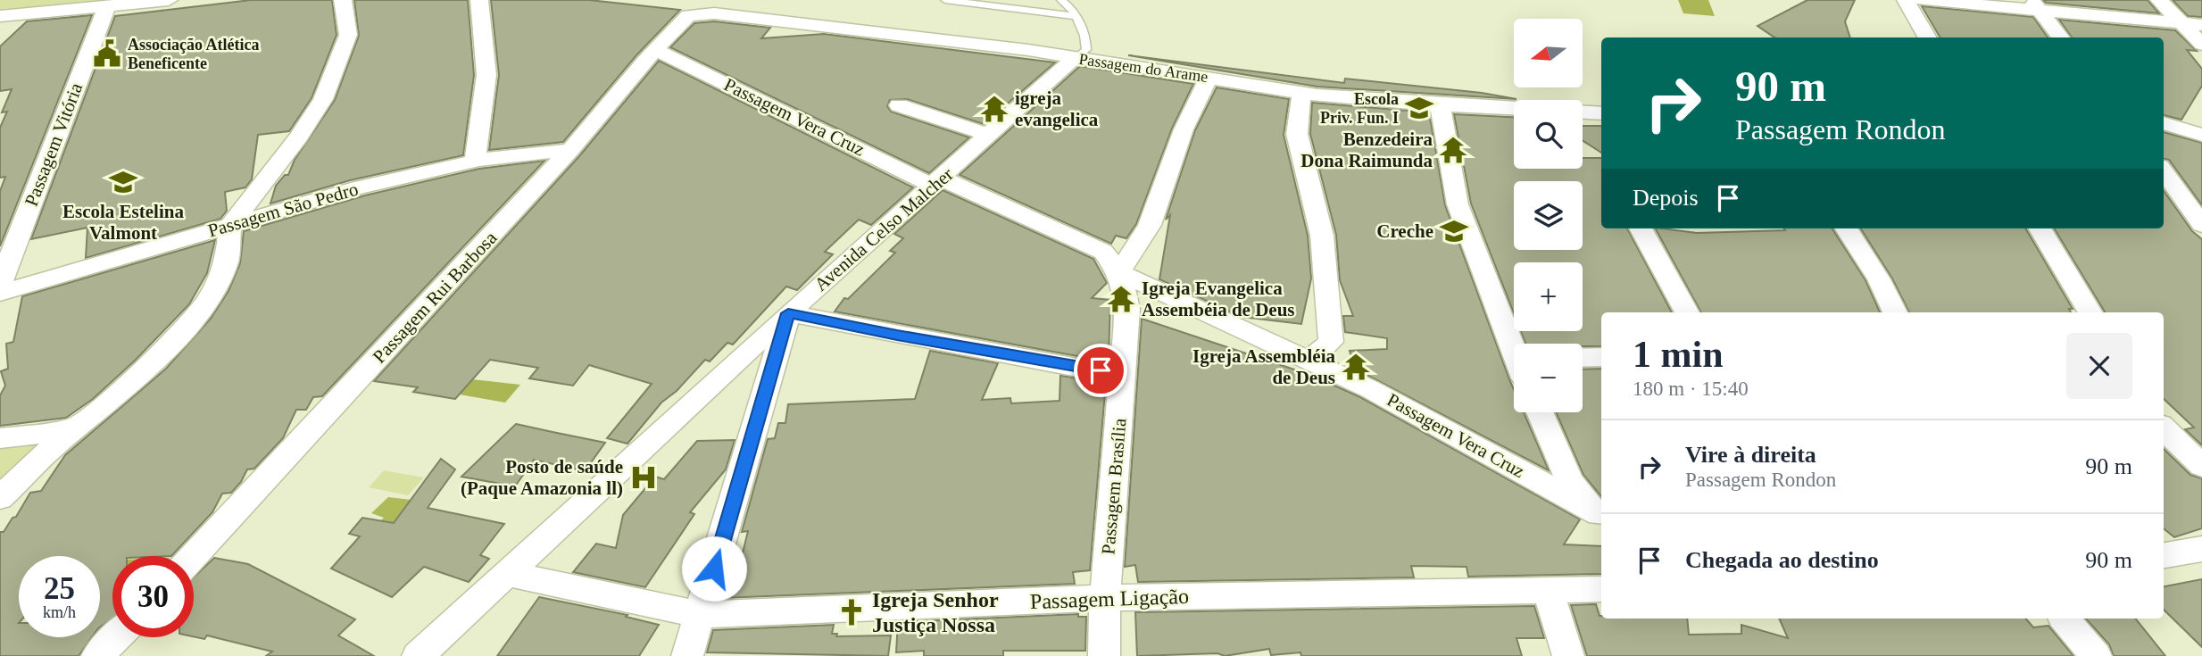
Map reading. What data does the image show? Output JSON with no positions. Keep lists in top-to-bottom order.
{
  "streets": {
    "street": [
      "Passagem do Arame",
      "Passagem Vera Cruz",
      "Passagem Vitória",
      "Passagem São Pedro",
      "Avenida Celso Malcher",
      "Passagem Rui Barbosa",
      "Passagem Brasília",
      "Passagem Ligação"
    ]
  },
  "crossings": [
    ["Passagem do Arame", "Avenida Celso Malcher"],
    ["Passagem do Arame", "Passagem Rui Barbosa"],
    ["Passagem Vera Cruz", "Avenida Celso Malcher"],
    ["Passagem Vera Cruz", "Passagem Rui Barbosa"],
    ["Passagem Vera Cruz", "Passagem Brasília"],
    ["Passagem São Pedro", "Passagem Rui Barbosa"],
    ["Avenida Celso Malcher", "Passagem Ligação"],
    ["Passagem Brasília", "Passagem Ligação"]
  ],
  "places": {
    "public building": ["Associação Atlética Beneficente"],
    "school or university": ["Escola Priv. Fun. I", "Escola Estelina Valmont", "Creche"],
    "temple": [
      "igreja evangelica",
      "Benzedeira Dona Raimunda",
      "Igreja Evangelica Assembéia de Deus",
      "Igreja Assembléia de Deus"
    ],
    "hospital": ["Posto de saúde (Paque Amazonia ll)"],
    "church": ["Igreja Senhor Justiça Nossa"]
  },
  "north": "left",
  "page": {
    "map_buttons": ["+", "−"],
    "turn": ["90 m", "Passagem Rondon"],
    "then": "Depois",
    "heading": ["1 min", "180 m · 15:40"],
    "list": [
      {
        "name": "Vire à direita",
        "note": "Passagem Rondon",
        "value": "90 m"
      },
      {
        "name": "Chegada ao destino",
        "value": "90 m"
      }
    ],
    "speed": "25 km/h",
    "limit": "30"
  }
}
